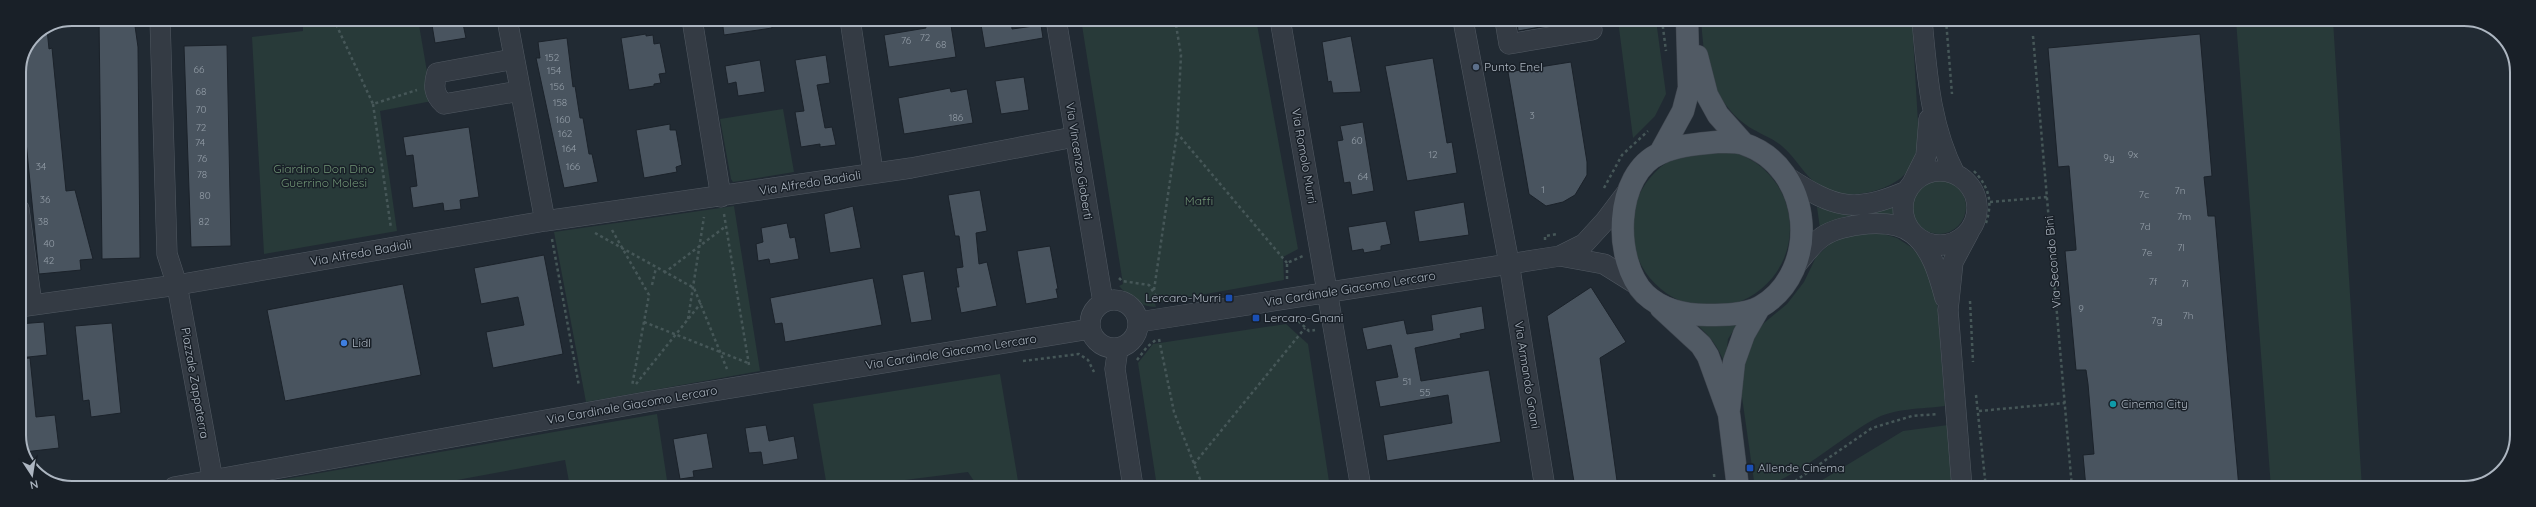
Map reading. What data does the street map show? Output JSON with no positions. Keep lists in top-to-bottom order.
{
  "streets": {
    "street": [
      "Via Romolo Murri",
      "Via Vincenzo Gioberti",
      "Via Alfredo Badiali",
      "Via Cardinale Giacomo Lercaro",
      "Via Armando Gnani",
      "Piazzale Zappaterra"
    ],
    "path": ["Via Secondo Bini"]
  },
  "crossings": [
    ["Via Romolo Murri", "Via Cardinale Giacomo Lercaro"],
    ["Via Vincenzo Gioberti", "Via Alfredo Badiali"],
    ["Via Vincenzo Gioberti", "Via Cardinale Giacomo Lercaro"],
    ["Via Alfredo Badiali", "Piazzale Zappaterra"],
    ["Via Cardinale Giacomo Lercaro", "Via Armando Gnani"],
    ["Via Cardinale Giacomo Lercaro", "Piazzale Zappaterra"]
  ],
  "parks": ["Giardino Don Dino Guerrino Molesi", "Maffi"],
  "places": {
    "other": ["Punto Enel", "Lidl", "Cinema City"],
    "transit": ["Lercaro-Murri", "Lercaro-Gnani", "Allende Cinema"]
  },
  "house_numbers": [
    "72",
    "76",
    "68",
    "152",
    "66",
    "154",
    "156",
    "68",
    "158",
    "70",
    "3",
    "186",
    "160",
    "72",
    "162",
    "60",
    "74",
    "164",
    "12",
    "9x",
    "9y",
    "76",
    "34",
    "166",
    "78",
    "64",
    "1",
    "7n",
    "7c",
    "80",
    "36",
    "7m",
    "38",
    "82",
    "7d",
    "40",
    "7l",
    "7e",
    "42",
    "7f",
    "7i",
    "9",
    "7h",
    "7g",
    "51",
    "55"
  ],
  "north": "bottom"
}
